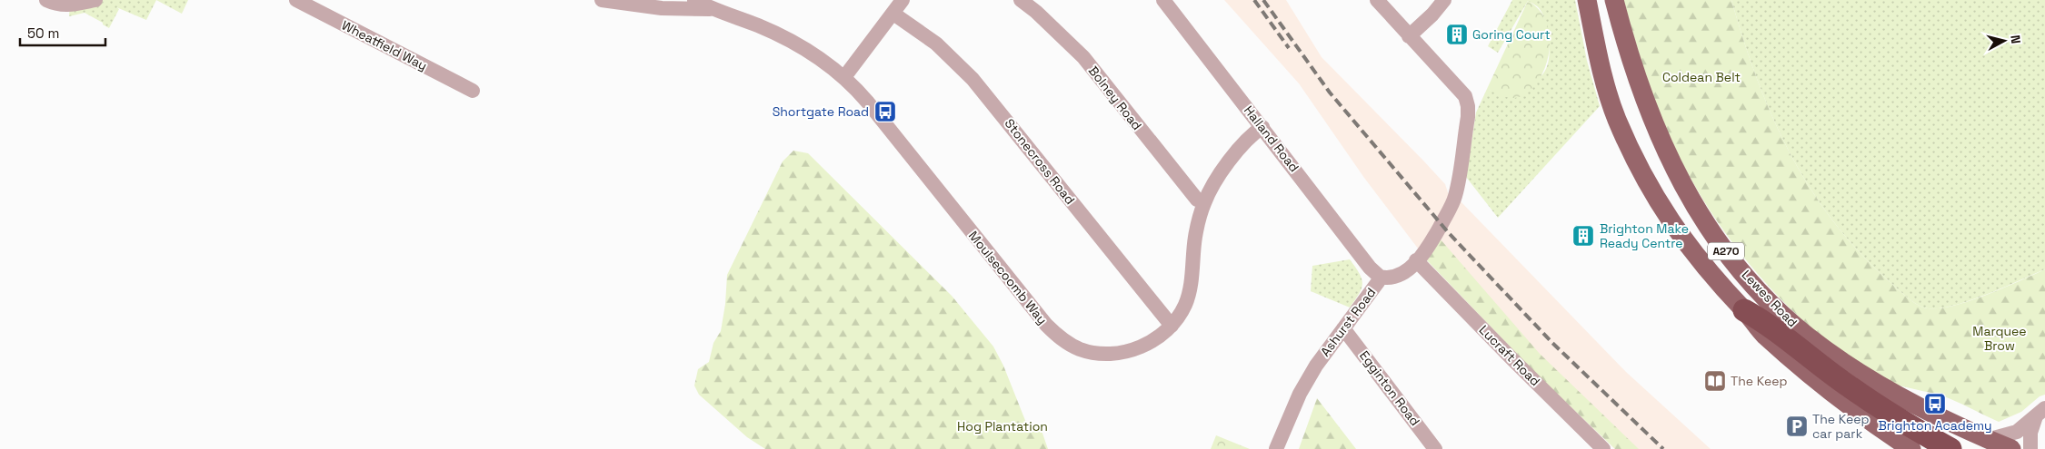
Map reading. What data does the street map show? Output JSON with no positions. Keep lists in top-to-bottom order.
{
  "streets": {
    "main road": ["A270", "Lewes Road"],
    "street": [
      "Wheatfield Way",
      "Bolney Road",
      "Halland Road",
      "Stonecross Road",
      "Moulsecoomb Way",
      "Ashurst Road",
      "Lucraft Road",
      "Egginton Road"
    ]
  },
  "crossings": [
    ["Bolney Road", "Moulsecoomb Way"],
    ["Halland Road", "Moulsecoomb Way"],
    ["Halland Road", "Ashurst Road"],
    ["Stonecross Road", "Moulsecoomb Way"],
    ["A270", "Lewes Road"],
    ["Ashurst Road", "Lucraft Road"],
    ["Ashurst Road", "Egginton Road"]
  ],
  "parks": ["Coldean Belt", "Marquee Brow", "Hog Plantation"],
  "places": {
    "building": ["Goring Court", "Brighton Make Ready Centre"],
    "bus stop": ["Shortgate Road", "Brighton Academy"],
    "library": ["The Keep"],
    "parking": ["The Keep car park"]
  },
  "scale_bar": "50 m",
  "north": "right"
}
